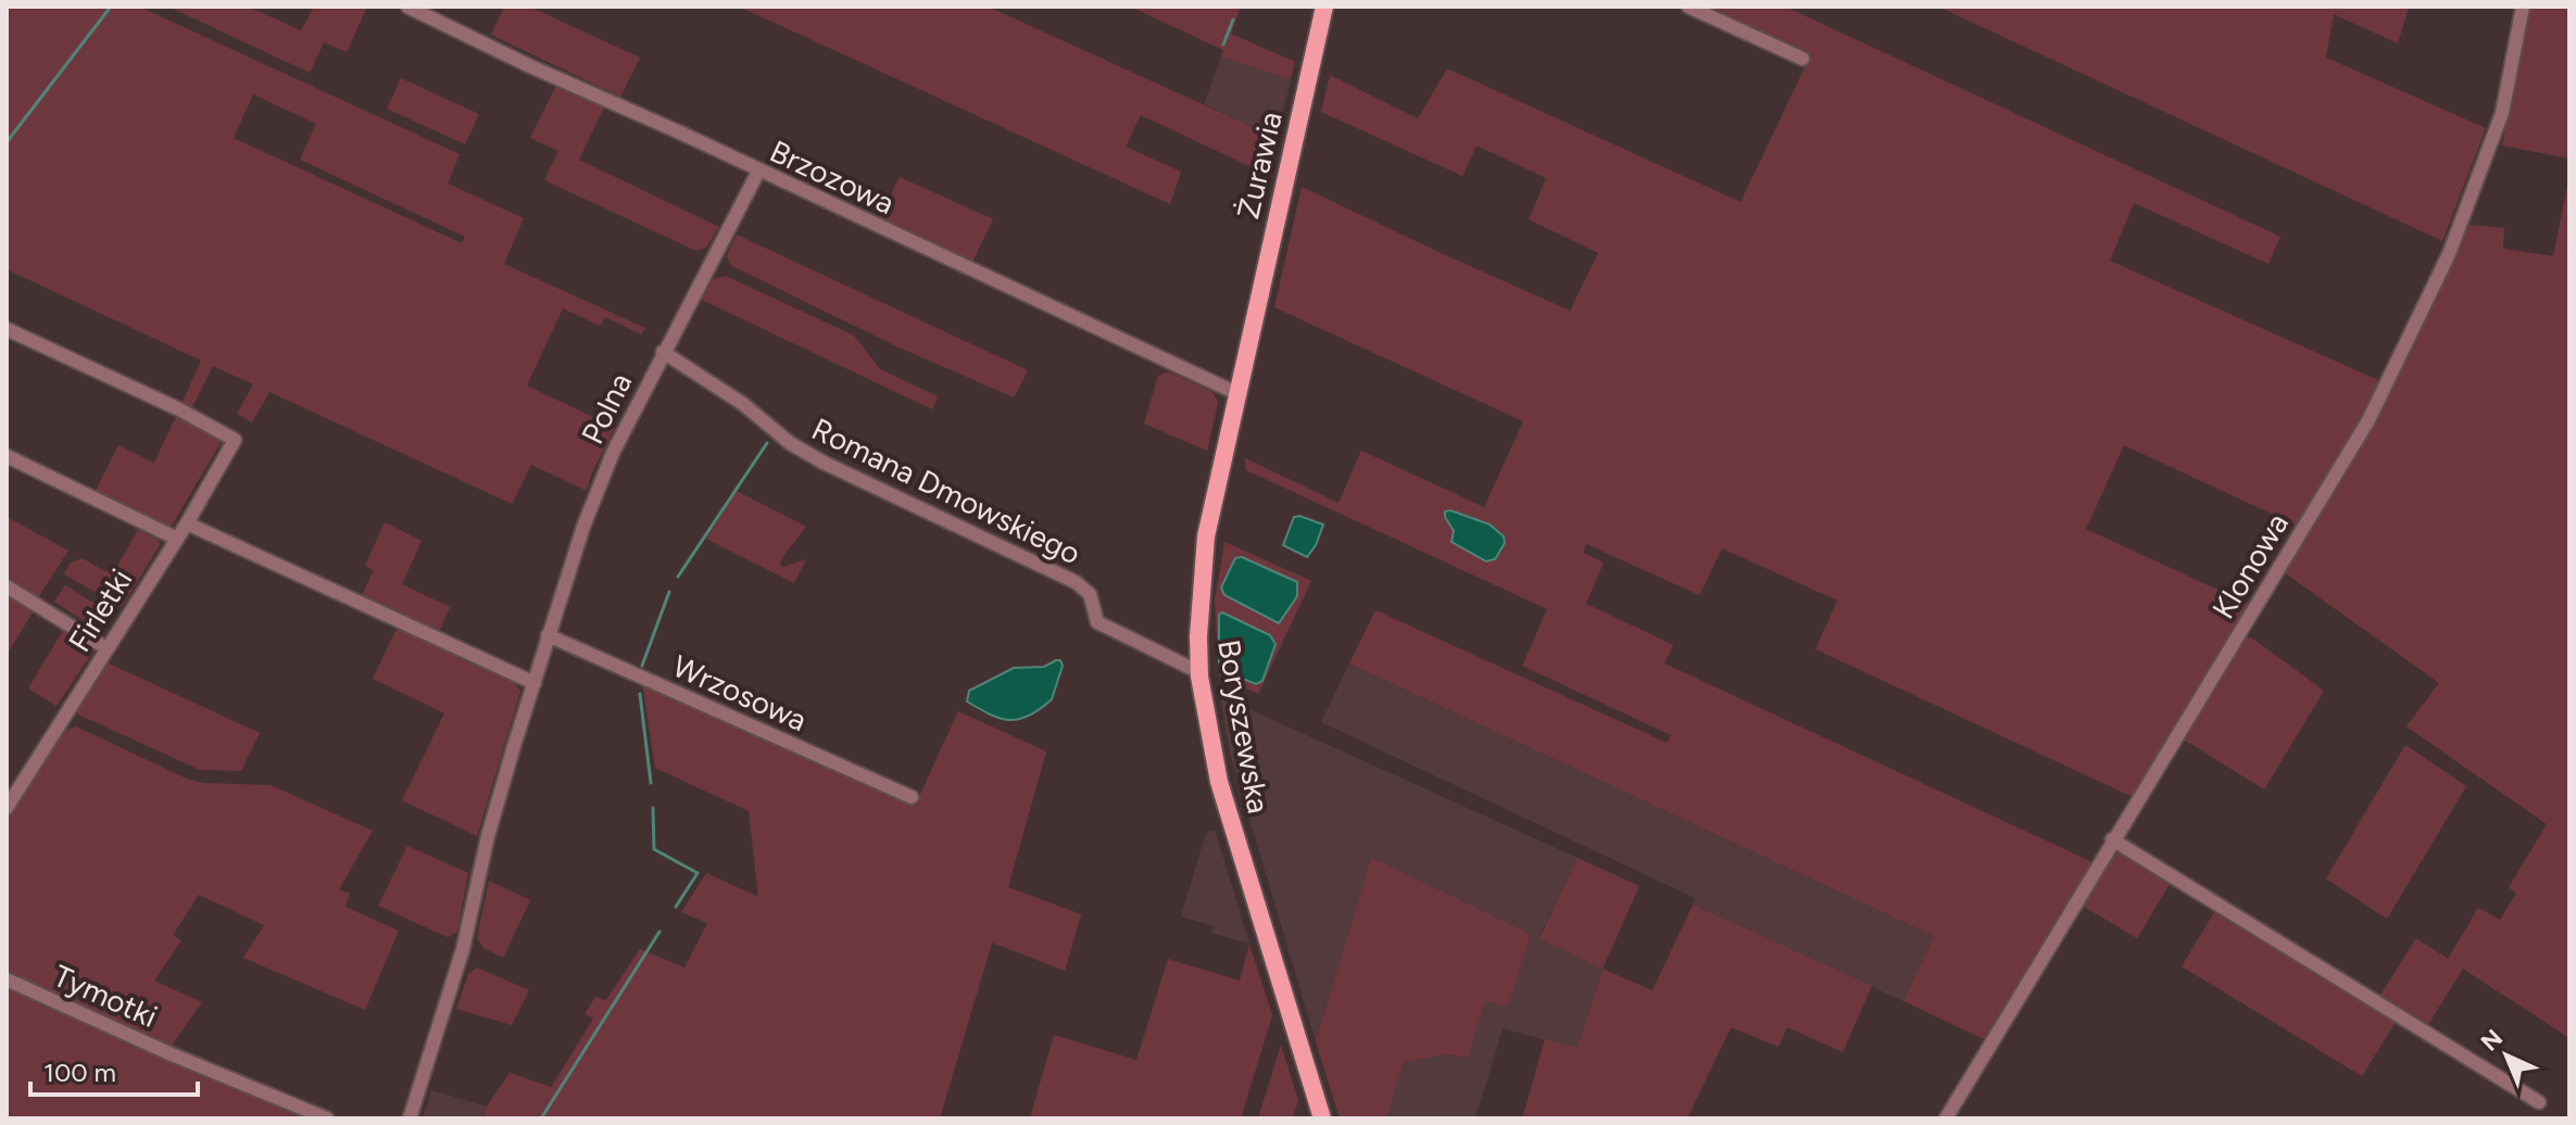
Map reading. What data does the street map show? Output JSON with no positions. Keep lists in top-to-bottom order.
{
  "streets": {
    "main road": ["Żurawia", "Boryszewska"],
    "street": [
      "Brzozowa",
      "Polna",
      "Romana Dmowskiego",
      "Klonowa",
      "Firletki",
      "Wrzosowa",
      "Tymotki"
    ]
  },
  "crossings": [
    ["Żurawia", "Boryszewska"],
    ["Brzozowa", "Polna"],
    ["Brzozowa", "Boryszewska"],
    ["Polna", "Romana Dmowskiego"],
    ["Polna", "Wrzosowa"],
    ["Romana Dmowskiego", "Boryszewska"]
  ],
  "scale_bar": "100 m",
  "north": "top left"
}
